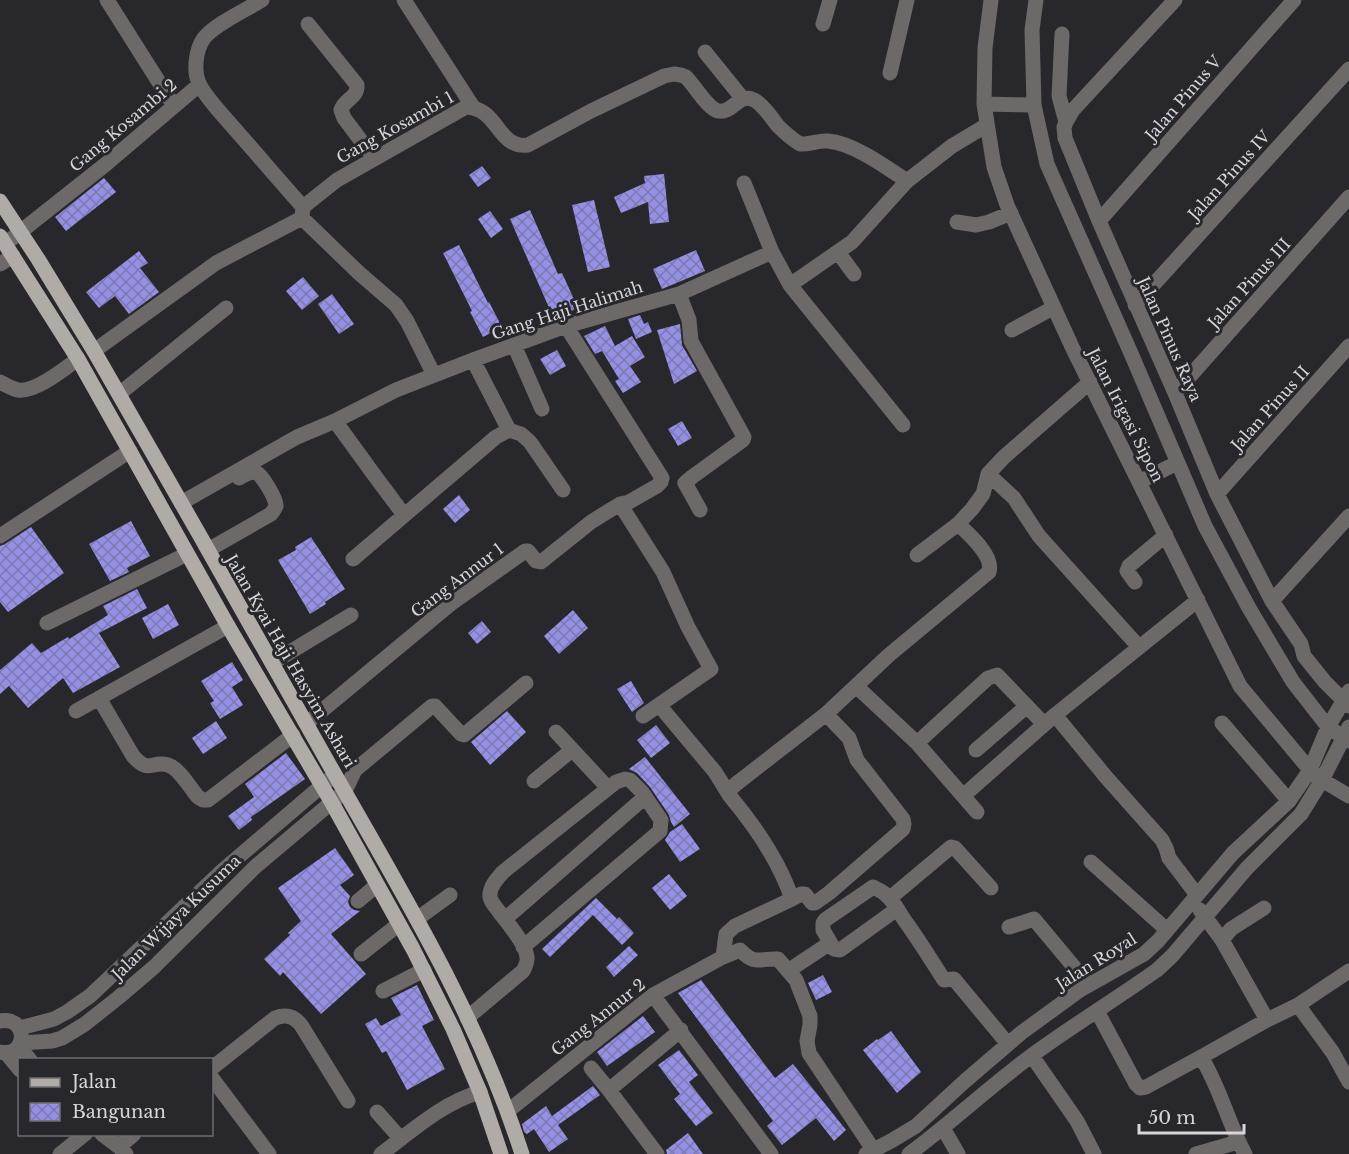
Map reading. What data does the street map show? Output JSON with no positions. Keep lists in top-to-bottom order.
{
  "streets": {
    "main road": ["Jalan Kyai Haji Hasyim Ashari"],
    "street": [
      "Jalan Pinus V",
      "Gang Kosambi 2",
      "Gang Kosambi 1",
      "Jalan Pinus IV",
      "Jalan Pinus III",
      "Gang Haji Halimah",
      "Jalan Pinus Raya",
      "Jalan Pinus II",
      "Jalan Irigasi Sipon",
      "Gang Annur 1",
      "Jalan Wijaya Kusuma",
      "Jalan Royal",
      "Gang Annur 2"
    ]
  },
  "crossings": [
    ["Jalan Pinus V", "Jalan Pinus Raya"],
    ["Gang Kosambi 2", "Jalan Kyai Haji Hasyim Ashari"],
    ["Gang Kosambi 1", "Jalan Kyai Haji Hasyim Ashari"],
    ["Jalan Pinus IV", "Jalan Pinus Raya"],
    ["Jalan Pinus III", "Jalan Pinus Raya"],
    ["Gang Haji Halimah", "Gang Annur 1"],
    ["Gang Haji Halimah", "Jalan Kyai Haji Hasyim Ashari"],
    ["Jalan Pinus Raya", "Jalan Pinus II"],
    ["Jalan Pinus Raya", "Jalan Royal"],
    ["Jalan Irigasi Sipon", "Jalan Royal"],
    ["Gang Annur 1", "Jalan Kyai Haji Hasyim Ashari"],
    ["Jalan Kyai Haji Hasyim Ashari", "Jalan Wijaya Kusuma"],
    ["Jalan Kyai Haji Hasyim Ashari", "Gang Annur 2"]
  ],
  "legend": ["Jalan", "Bangunan"],
  "scale_bar": "50 m"
}
